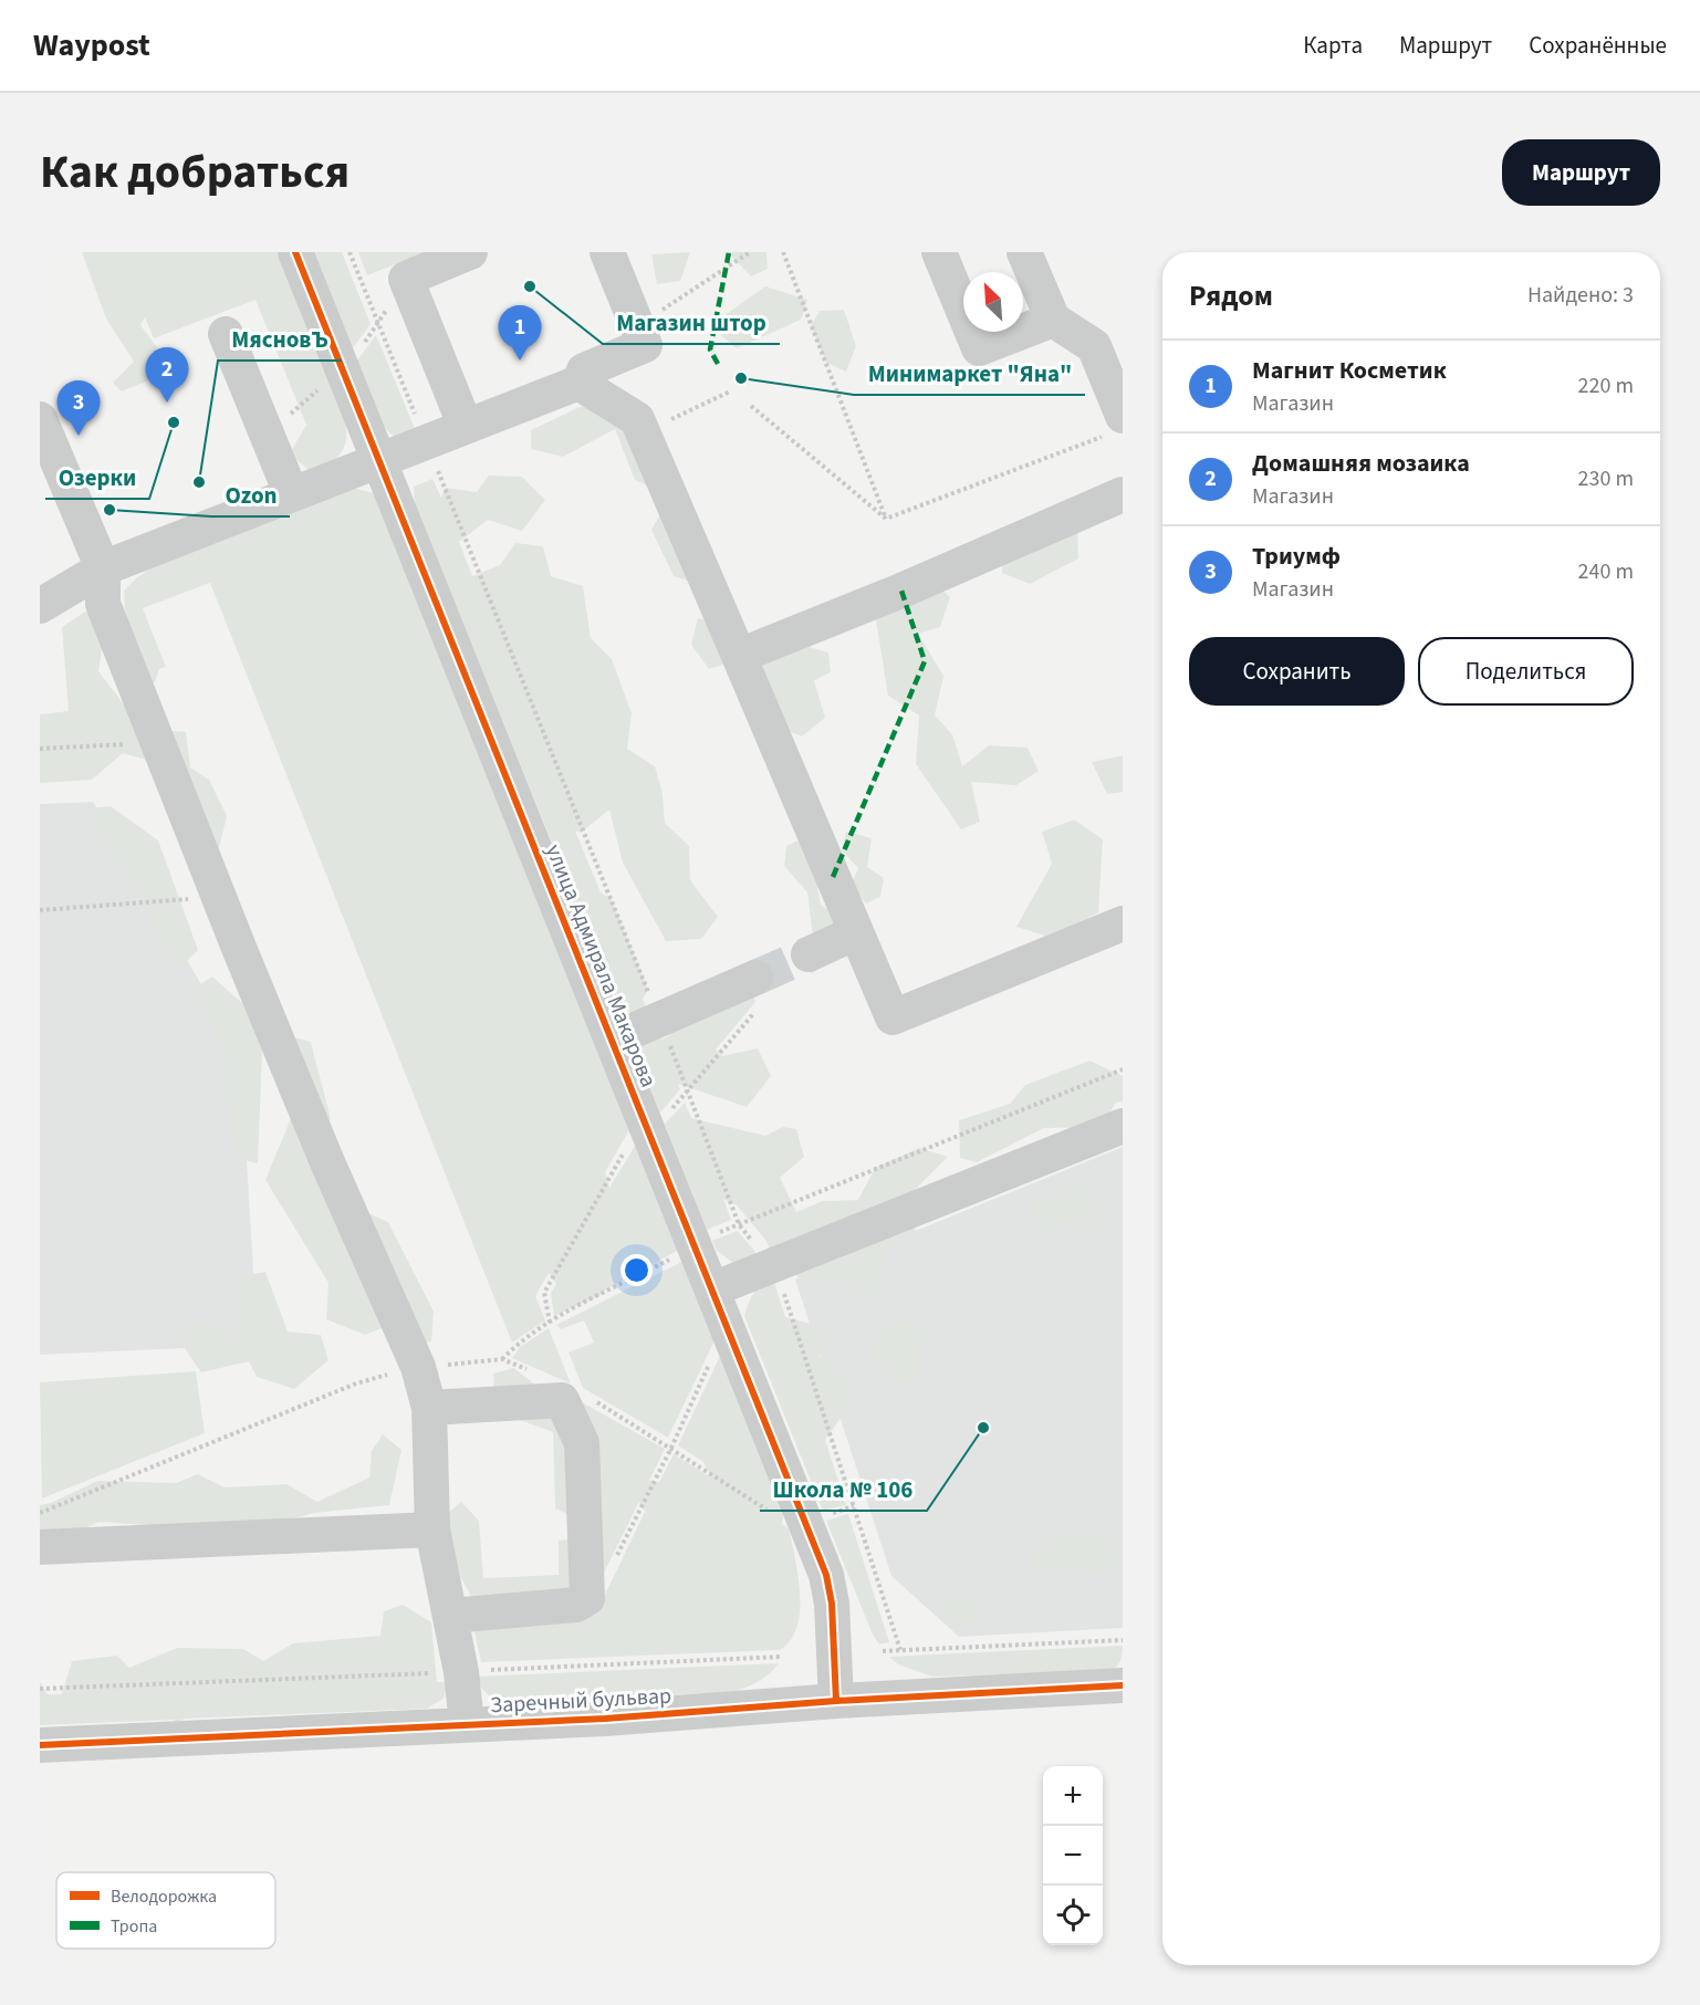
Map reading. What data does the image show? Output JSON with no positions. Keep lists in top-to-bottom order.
{
  "streets": {
    "street": ["улица Адмирала Макарова", "Заречный бульвар"]
  },
  "crossings": [
    ["улица Адмирала Макарова", "Заречный бульвар"]
  ],
  "places": [
    "Магазин штор",
    "Минимаркет \"Яна\"",
    "Озерки",
    "МясновЪ",
    "Ozon",
    "Школа № 106"
  ],
  "legend": ["Велодорожка", "Тропа"],
  "north": "top left",
  "page": {
    "header": "Waypost",
    "nav": ["Карта", "Маршрут", "Сохранённые"],
    "title": "Как добраться",
    "buttons": [
      "Маршрут",
      ["Сохранить", "Поделиться"]
    ],
    "heading": ["Рядом", "Найдено: 3"],
    "pins": ["1", "2", "3"],
    "list": [
      {
        "mark": "1",
        "name": "Магнит Косметик",
        "note": "Магазин",
        "value": "220 m"
      },
      {
        "mark": "2",
        "name": "Домашняя мозаика",
        "note": "Магазин",
        "value": "230 m"
      },
      {
        "mark": "3",
        "name": "Триумф",
        "note": "Магазин",
        "value": "240 m"
      }
    ],
    "map_buttons": ["+", "−"]
  }
}
